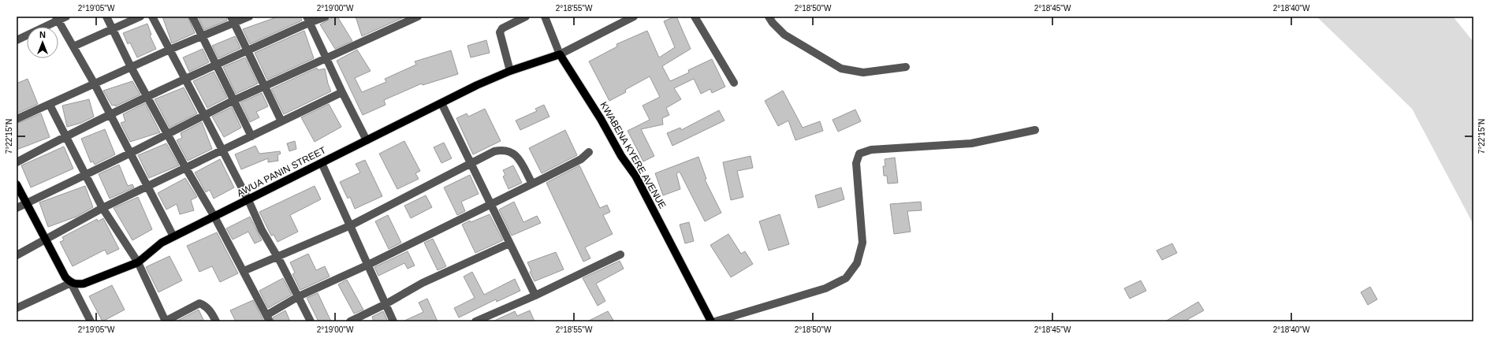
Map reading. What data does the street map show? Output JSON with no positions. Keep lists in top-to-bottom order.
{
  "streets": {
    "main road": ["KWABENA KYERE AVENUE", "AWUA PANIN STREET"]
  },
  "crossings": [
    ["KWABENA KYERE AVENUE", "AWUA PANIN STREET"]
  ],
  "north": "top",
  "coordinates": [
    "2°19'05\"W",
    "2°19'00\"W",
    "2°18'55\"W",
    "2°18'50\"W",
    "2°18'45\"W",
    "2°18'40\"W",
    "7°22'15\"N"
  ]
}
